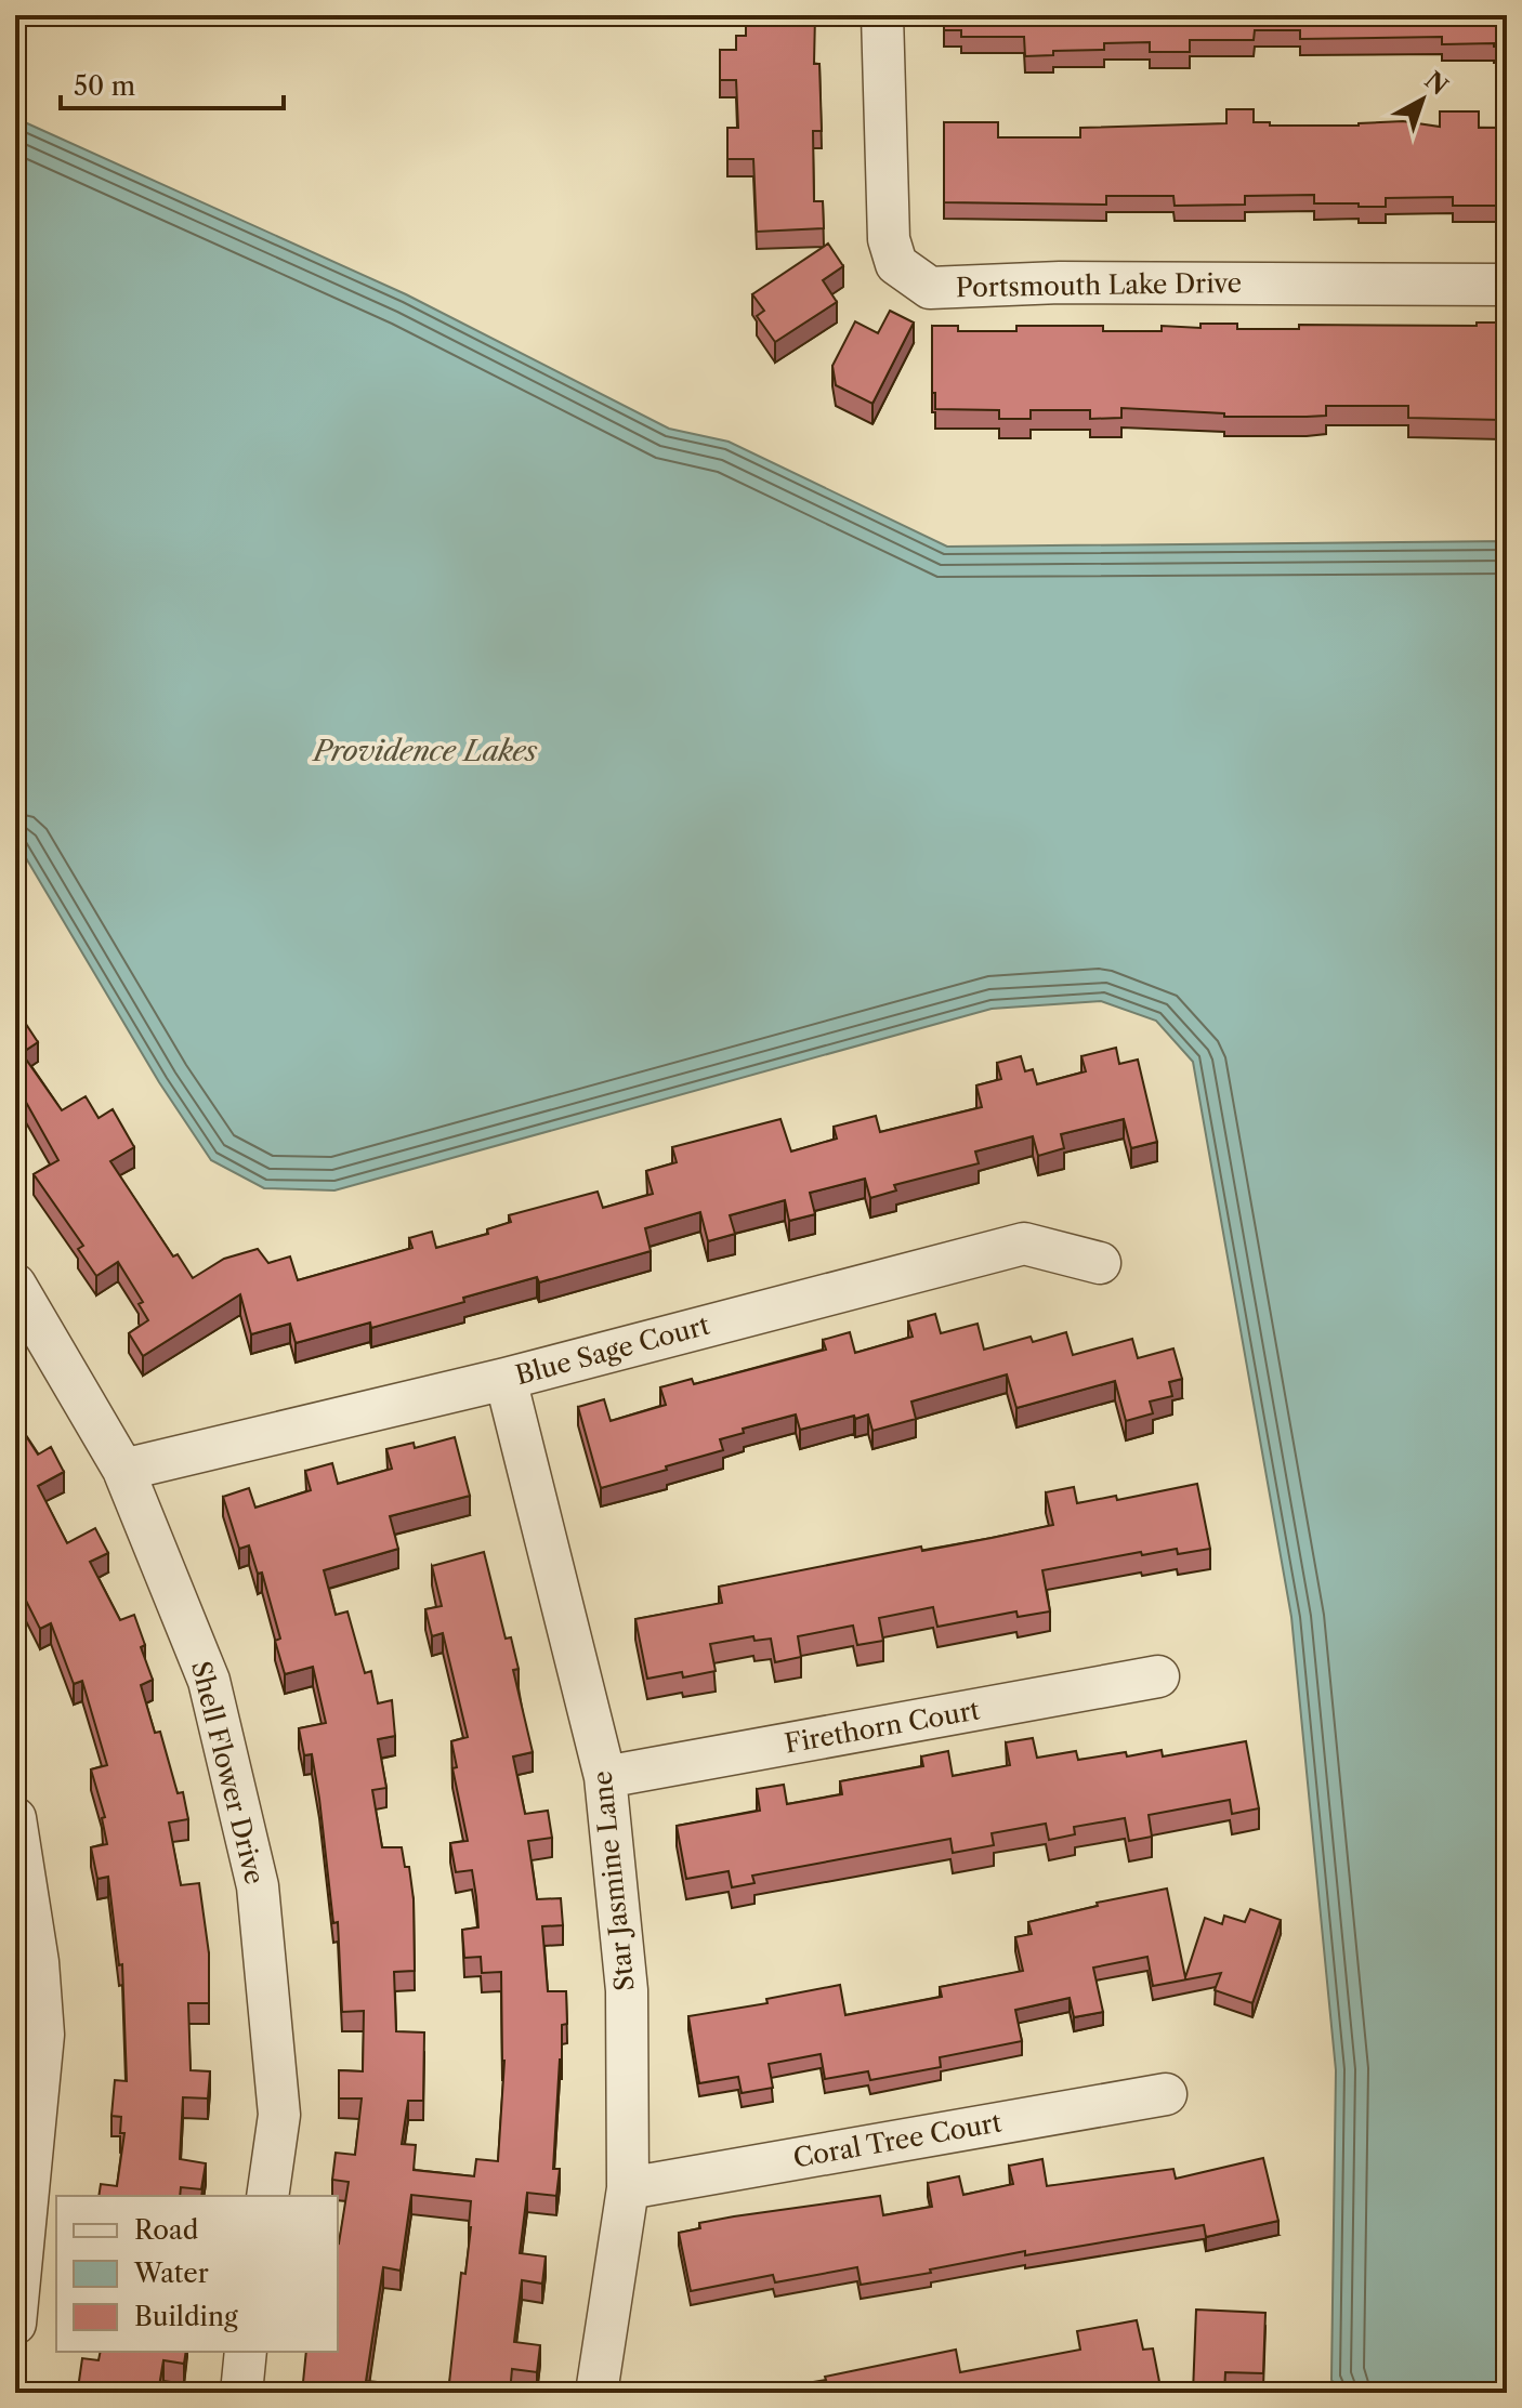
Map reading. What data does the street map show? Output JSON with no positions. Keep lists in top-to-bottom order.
{
  "streets": {
    "street": [
      "Portsmouth Lake Drive",
      "Blue Sage Court",
      "Firethorn Court",
      "Shell Flower Drive",
      "Star Jasmine Lane",
      "Coral Tree Court"
    ]
  },
  "crossings": [
    ["Blue Sage Court", "Shell Flower Drive"],
    ["Blue Sage Court", "Star Jasmine Lane"],
    ["Firethorn Court", "Star Jasmine Lane"],
    ["Star Jasmine Lane", "Coral Tree Court"]
  ],
  "water": ["Providence Lakes"],
  "legend": ["Road", "Water", "Building"],
  "scale_bar": "50 m",
  "north": "top right"
}
